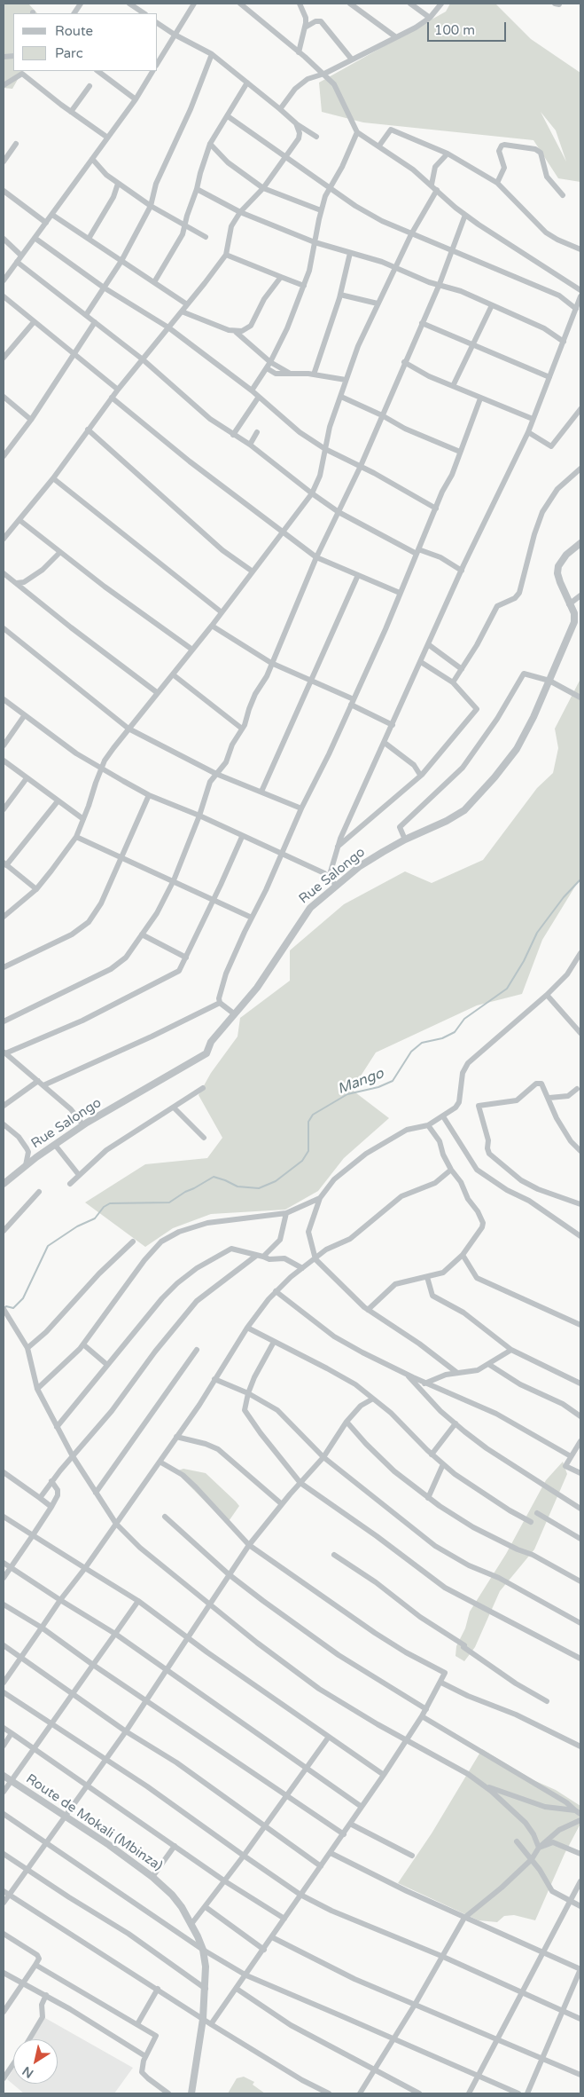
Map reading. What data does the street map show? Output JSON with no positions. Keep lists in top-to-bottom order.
{
  "streets": {
    "street": ["Rue Salongo", "Route de Mokali (Mbinza)"]
  },
  "water": ["Mango"],
  "legend": ["Route", "Parc"],
  "scale_bar": "100 m",
  "north": "bottom left"
}
